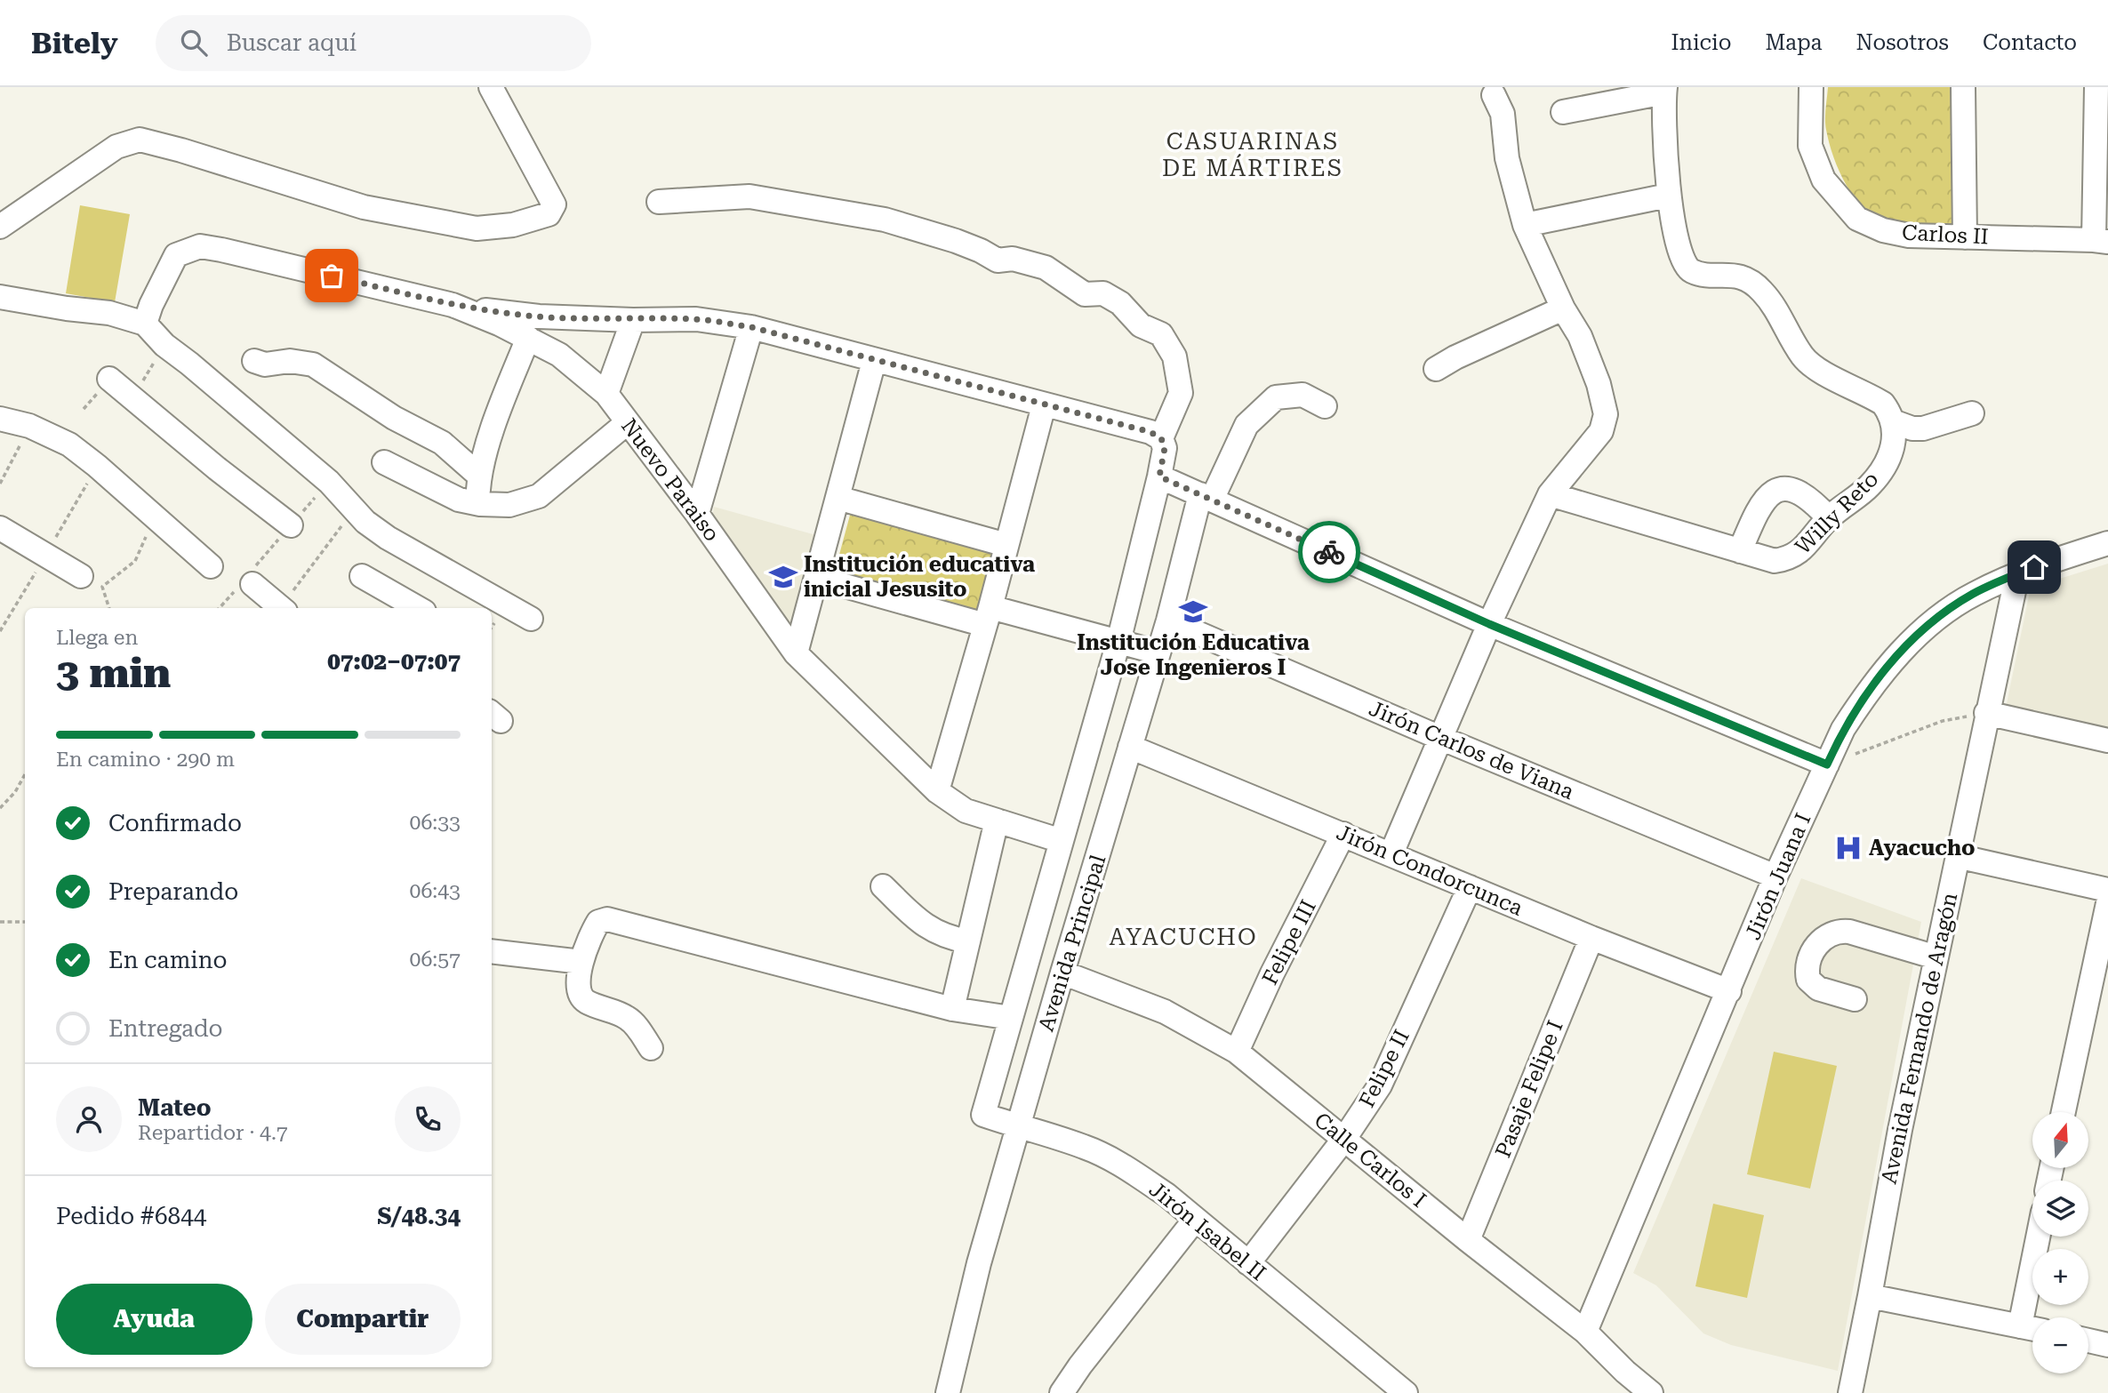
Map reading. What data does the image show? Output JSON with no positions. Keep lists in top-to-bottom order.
{
  "streets": {
    "street": [
      "Carlos II",
      "Nuevo Paraiso",
      "Willy Reto",
      "Jirón Carlos de Viana",
      "Jirón Condorcunca",
      "Jirón Juana I",
      "Felipe III",
      "Avenida Principal",
      "Avenida Fernando de Aragón",
      "Felipe II",
      "Pasaje Felipe I",
      "Calle Carlos I",
      "Jirón Isabel II"
    ]
  },
  "crossings": [
    ["Nuevo Paraiso", "Avenida Principal"],
    ["Jirón Carlos de Viana", "Jirón Juana I"],
    ["Jirón Carlos de Viana", "Avenida Principal"],
    ["Jirón Condorcunca", "Jirón Juana I"],
    ["Jirón Condorcunca", "Felipe III"],
    ["Jirón Condorcunca", "Avenida Principal"],
    ["Jirón Condorcunca", "Felipe II"],
    ["Jirón Condorcunca", "Pasaje Felipe I"],
    ["Jirón Juana I", "Avenida Fernando de Aragón"],
    ["Jirón Juana I", "Calle Carlos I"],
    ["Felipe III", "Calle Carlos I"],
    ["Avenida Principal", "Calle Carlos I"],
    ["Avenida Principal", "Jirón Isabel II"],
    ["Felipe II", "Calle Carlos I"],
    ["Felipe II", "Jirón Isabel II"],
    ["Pasaje Felipe I", "Calle Carlos I"]
  ],
  "districts": ["CASUARINAS DE MÁRTIRES", "AYACUCHO"],
  "places": {
    "school or university": ["Institución educativa inicial Jesusito", "Institución Educativa Jose Ingenieros I"],
    "hospital": ["Ayacucho"]
  },
  "north": "top",
  "page": {
    "header": "Bitely",
    "search": "Buscar aquí",
    "nav": [
      "Inicio",
      "Mapa",
      "Nosotros",
      "Contacto"
    ],
    "heading": ["3 min", "Llega en", "07:02–07:07"],
    "panel": [
      "Mateo",
      "Repartidor · 4.7",
      "Pedido #6844",
      "S/48.34"
    ],
    "bar": "En camino · 290 m",
    "list": [
      ["Confirmado", "06:33"],
      ["Preparando", "06:43"],
      ["En camino", "06:57"],
      "Entregado"
    ],
    "map_buttons": ["+", "−"],
    "buttons": ["Ayuda", "Compartir"]
  }
}
